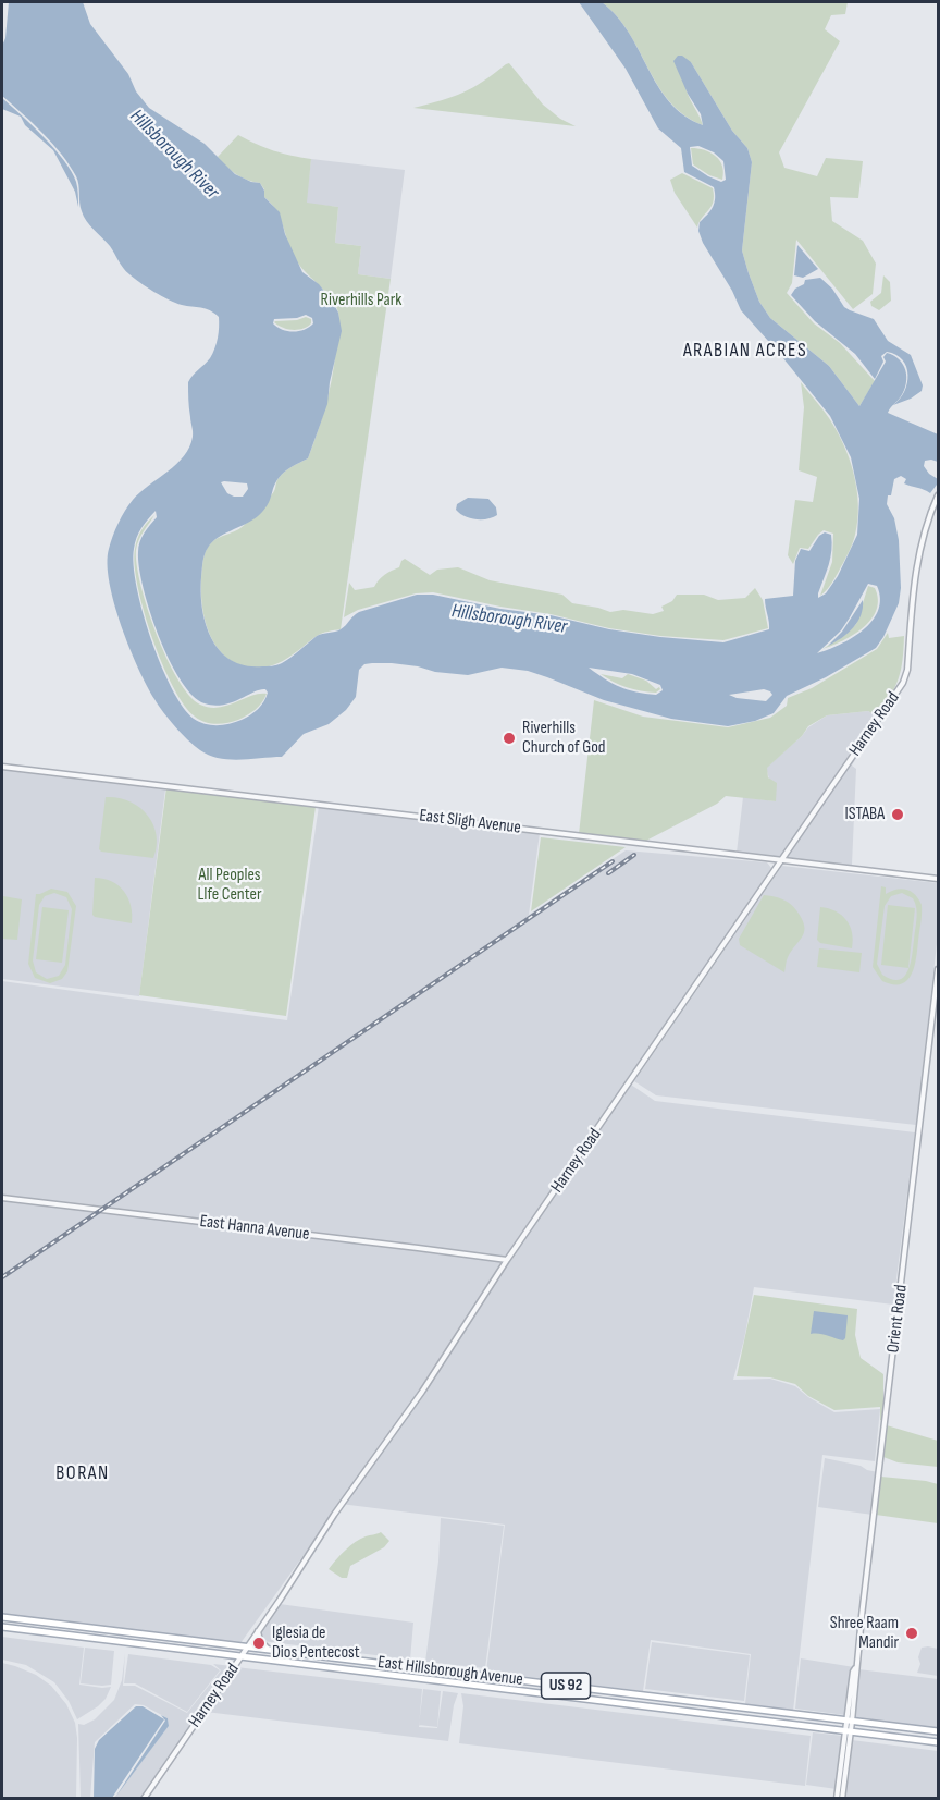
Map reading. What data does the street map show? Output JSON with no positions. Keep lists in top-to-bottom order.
{
  "streets": {
    "main road": ["East Hillsborough Avenue", "US 92"],
    "street": [
      "Harney Road",
      "East Sligh Avenue",
      "East Hanna Avenue",
      "Orient Road"
    ]
  },
  "crossings": [
    ["Harney Road", "East Sligh Avenue"],
    ["Harney Road", "East Hanna Avenue"],
    ["Harney Road", "East Hillsborough Avenue"],
    ["Harney Road", "US 92"],
    ["Orient Road", "East Hillsborough Avenue"],
    ["Orient Road", "US 92"],
    ["East Hillsborough Avenue", "US 92"]
  ],
  "districts": ["ARABIAN ACRES", "BORAN"],
  "water": ["Hillsborough River"],
  "parks": ["Riverhills Park", "All Peoples LIfe Center"],
  "places": [
    "Riverhills Church of God",
    "ISTABA",
    "Shree Raam Mandir",
    "Iglesia de Dios Pentecost"
  ]
}
